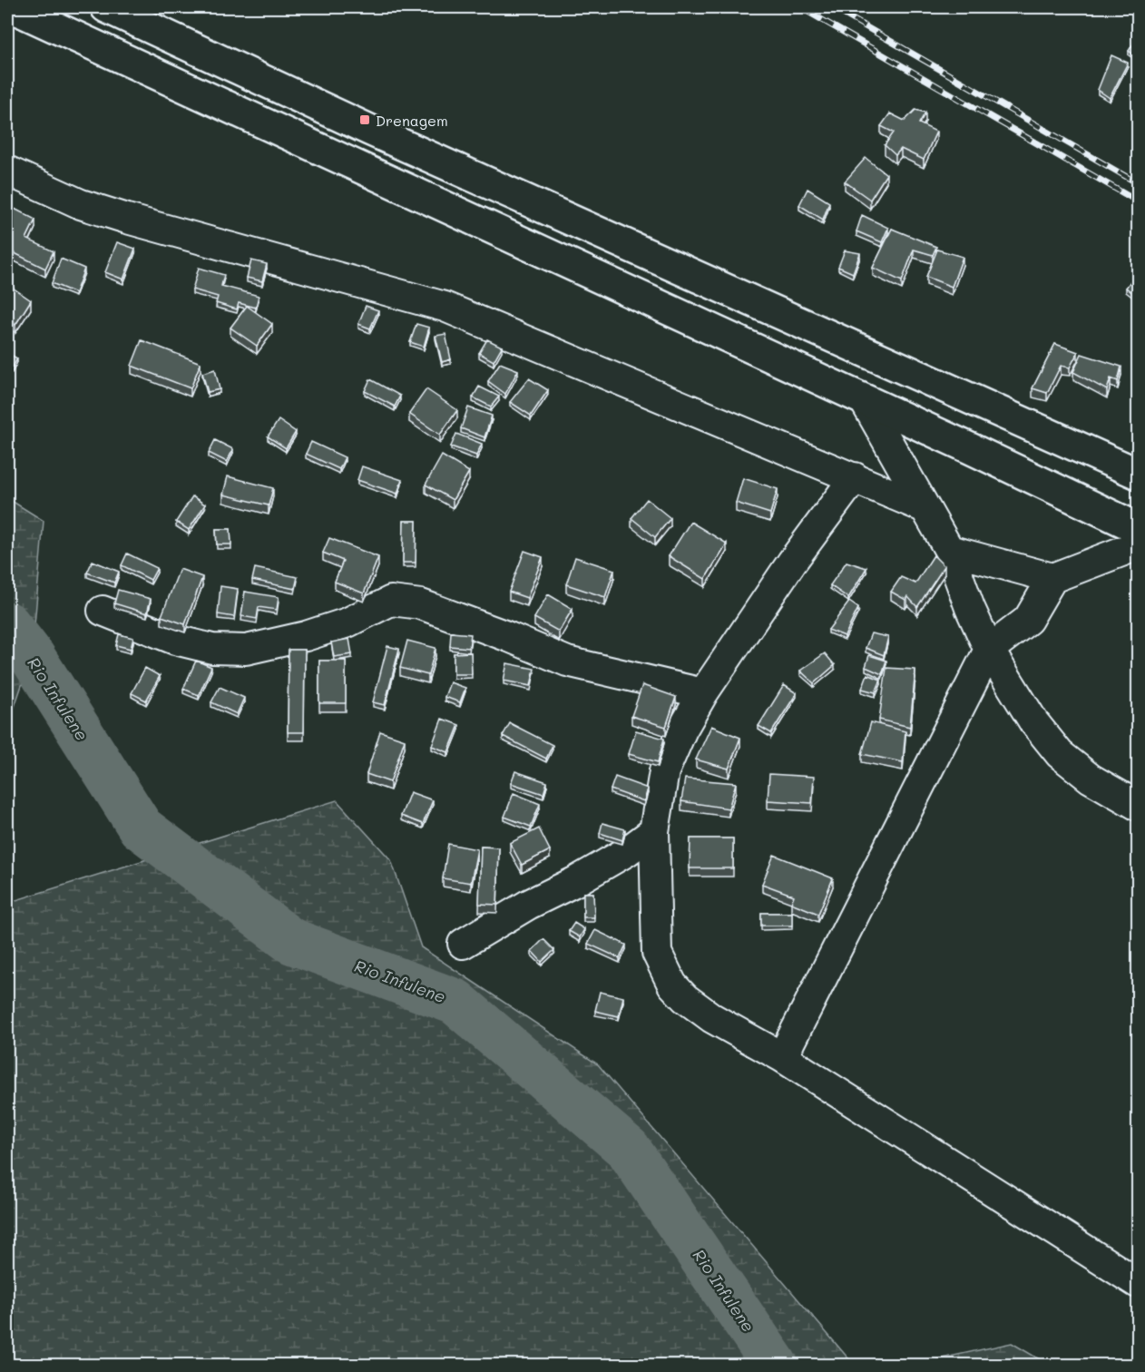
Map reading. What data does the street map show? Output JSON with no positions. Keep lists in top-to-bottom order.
{
  "water": ["Rio Infulene"],
  "places": {
    "transit": ["Drenagem"]
  }
}
